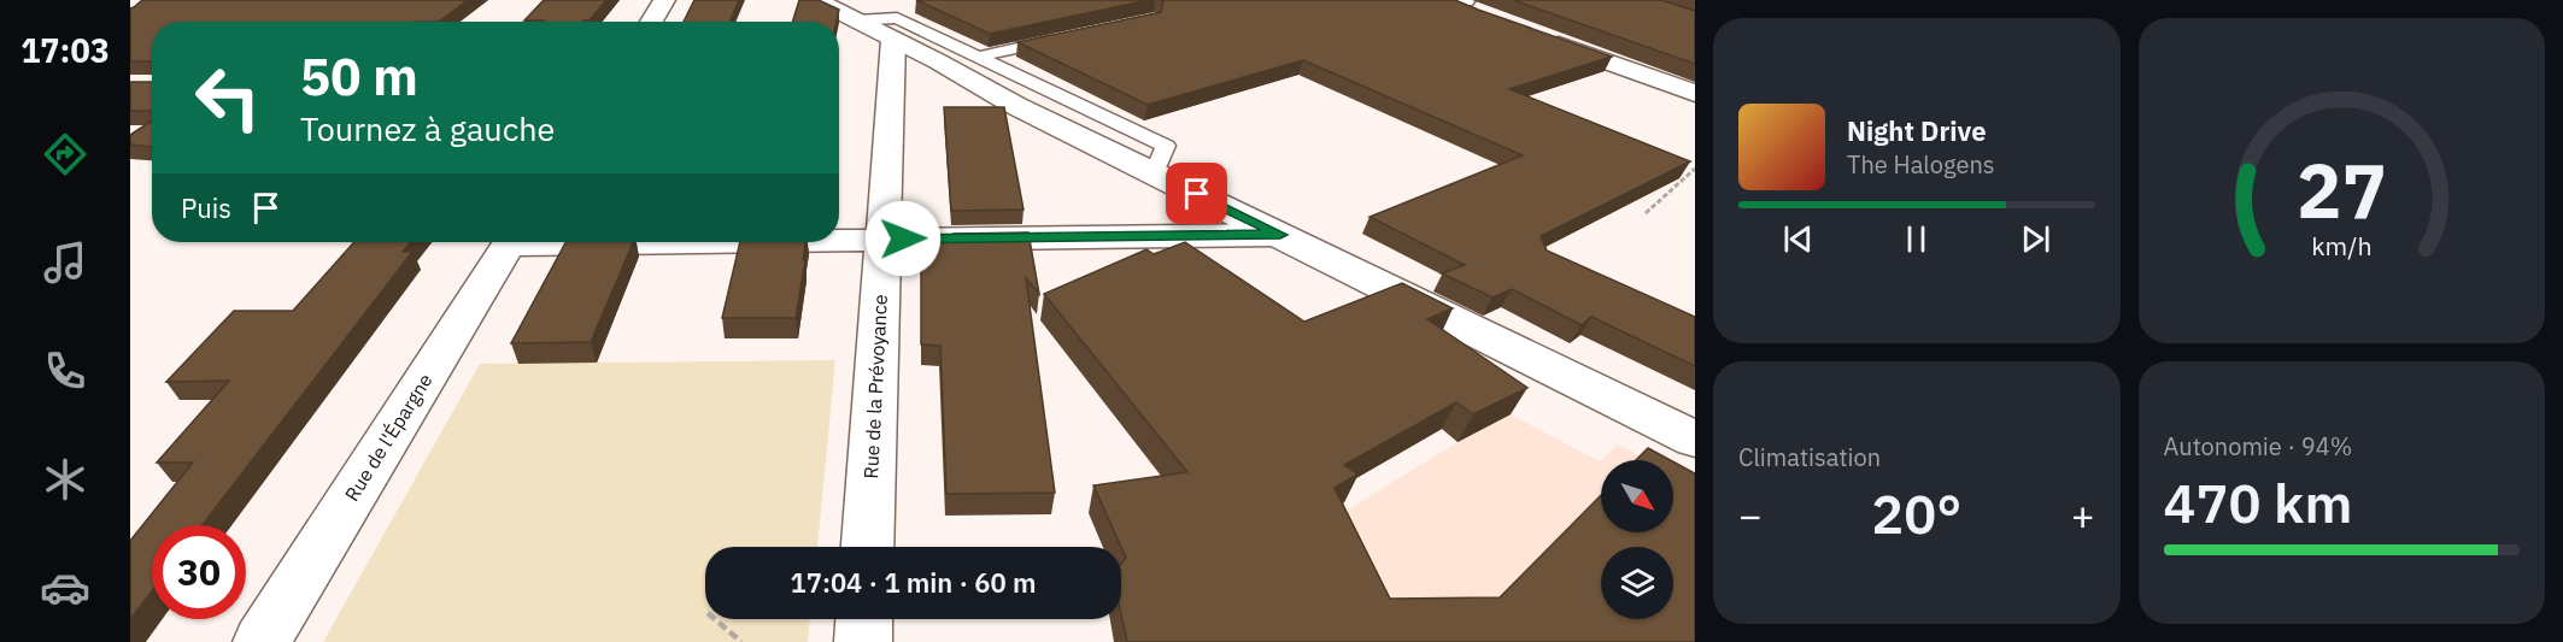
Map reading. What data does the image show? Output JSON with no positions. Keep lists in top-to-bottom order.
{
  "streets": {
    "street": ["Rue de la Prévoyance", "Rue de l'Épargne"]
  },
  "north": "bottom right",
  "page": {
    "tabs": "17:03",
    "turn": ["50 m", "Tournez à gauche"],
    "song": ["Night Drive", "The Halogens"],
    "then": "Puis",
    "tile": [
      "Climatisation",
      ["Autonomie · 94%", "470 km"]
    ],
    "heat": ["−", "20°", "+"],
    "limit": "30",
    "trip": "17:04 · 1 min · 60 m",
    "gauge": ["27", "km/h"]
  }
}
